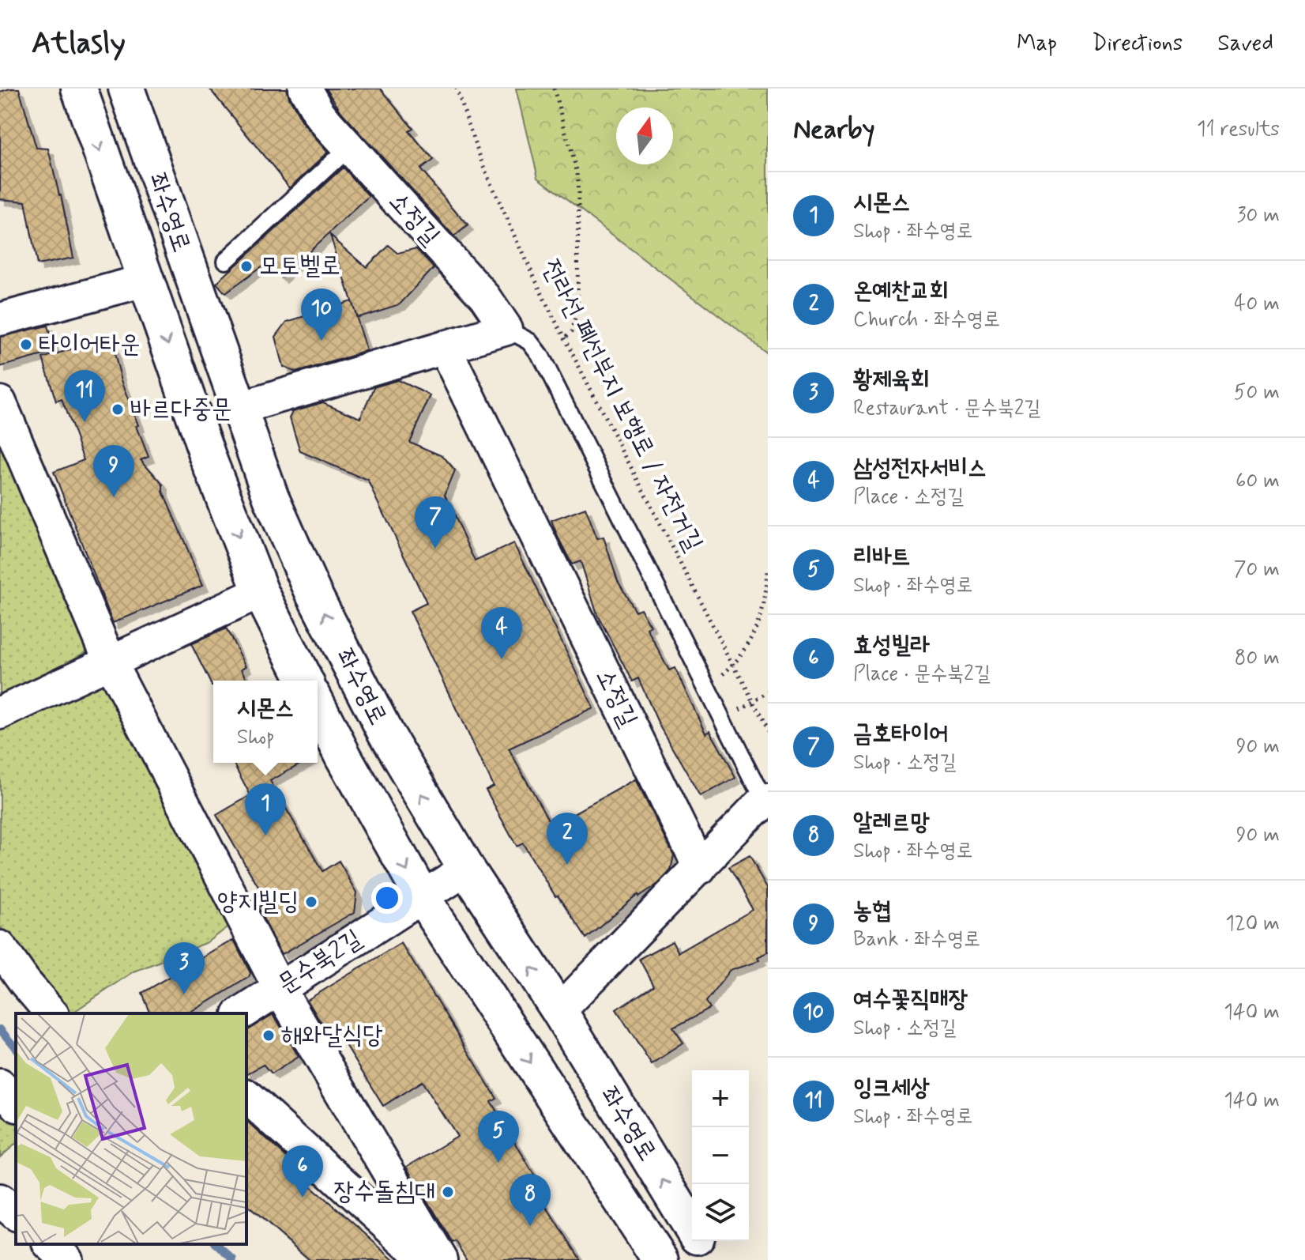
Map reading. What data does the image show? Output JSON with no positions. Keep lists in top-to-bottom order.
{
  "streets": {
    "main road": ["좌수영로"],
    "street": ["소정길", "문수북2길"],
    "path": ["전라선 폐선부지 보행로 / 자전거길"]
  },
  "crossings": [
    ["좌수영로", "문수북2길"]
  ],
  "places": [
    "모토벨로",
    "타이어타운",
    "바르다중문",
    "양지빌딩",
    "해와달식당",
    "장수돌침대"
  ],
  "north": "top",
  "page": {
    "header": "Atlasly",
    "nav": ["Map", "Directions", "Saved"],
    "heading": ["Nearby", "11 results"],
    "list": [
      {
        "mark": "1",
        "name": "시몬스",
        "note": "Shop · 좌수영로",
        "value": "30 m"
      },
      {
        "mark": "2",
        "name": "온예찬교회",
        "note": "Church · 좌수영로",
        "value": "40 m"
      },
      {
        "mark": "3",
        "name": "황제육회",
        "note": "Restaurant · 문수북2길",
        "value": "50 m"
      },
      {
        "mark": "4",
        "name": "삼성전자서비스",
        "note": "Place · 소정길",
        "value": "60 m"
      },
      {
        "mark": "5",
        "name": "리바트",
        "note": "Shop · 좌수영로",
        "value": "70 m"
      },
      {
        "mark": "6",
        "name": "효성빌라",
        "note": "Place · 문수북2길",
        "value": "80 m"
      },
      {
        "mark": "7",
        "name": "금호타이어",
        "note": "Shop · 소정길",
        "value": "90 m"
      },
      {
        "mark": "8",
        "name": "알레르망",
        "note": "Shop · 좌수영로",
        "value": "90 m"
      },
      {
        "mark": "9",
        "name": "농협",
        "note": "Bank · 좌수영로",
        "value": "120 m"
      },
      {
        "mark": "10",
        "name": "여수꽃직매장",
        "note": "Shop · 소정길",
        "value": "140 m"
      },
      {
        "mark": "11",
        "name": "잉크세상",
        "note": "Shop · 좌수영로",
        "value": "140 m"
      }
    ],
    "pins": [
      "10",
      "11",
      "9",
      "7",
      "4",
      "1",
      "2",
      "3",
      "5",
      "6",
      "8"
    ],
    "popup": ["시몬스", "Shop"],
    "map_buttons": ["+", "−"]
  }
}
